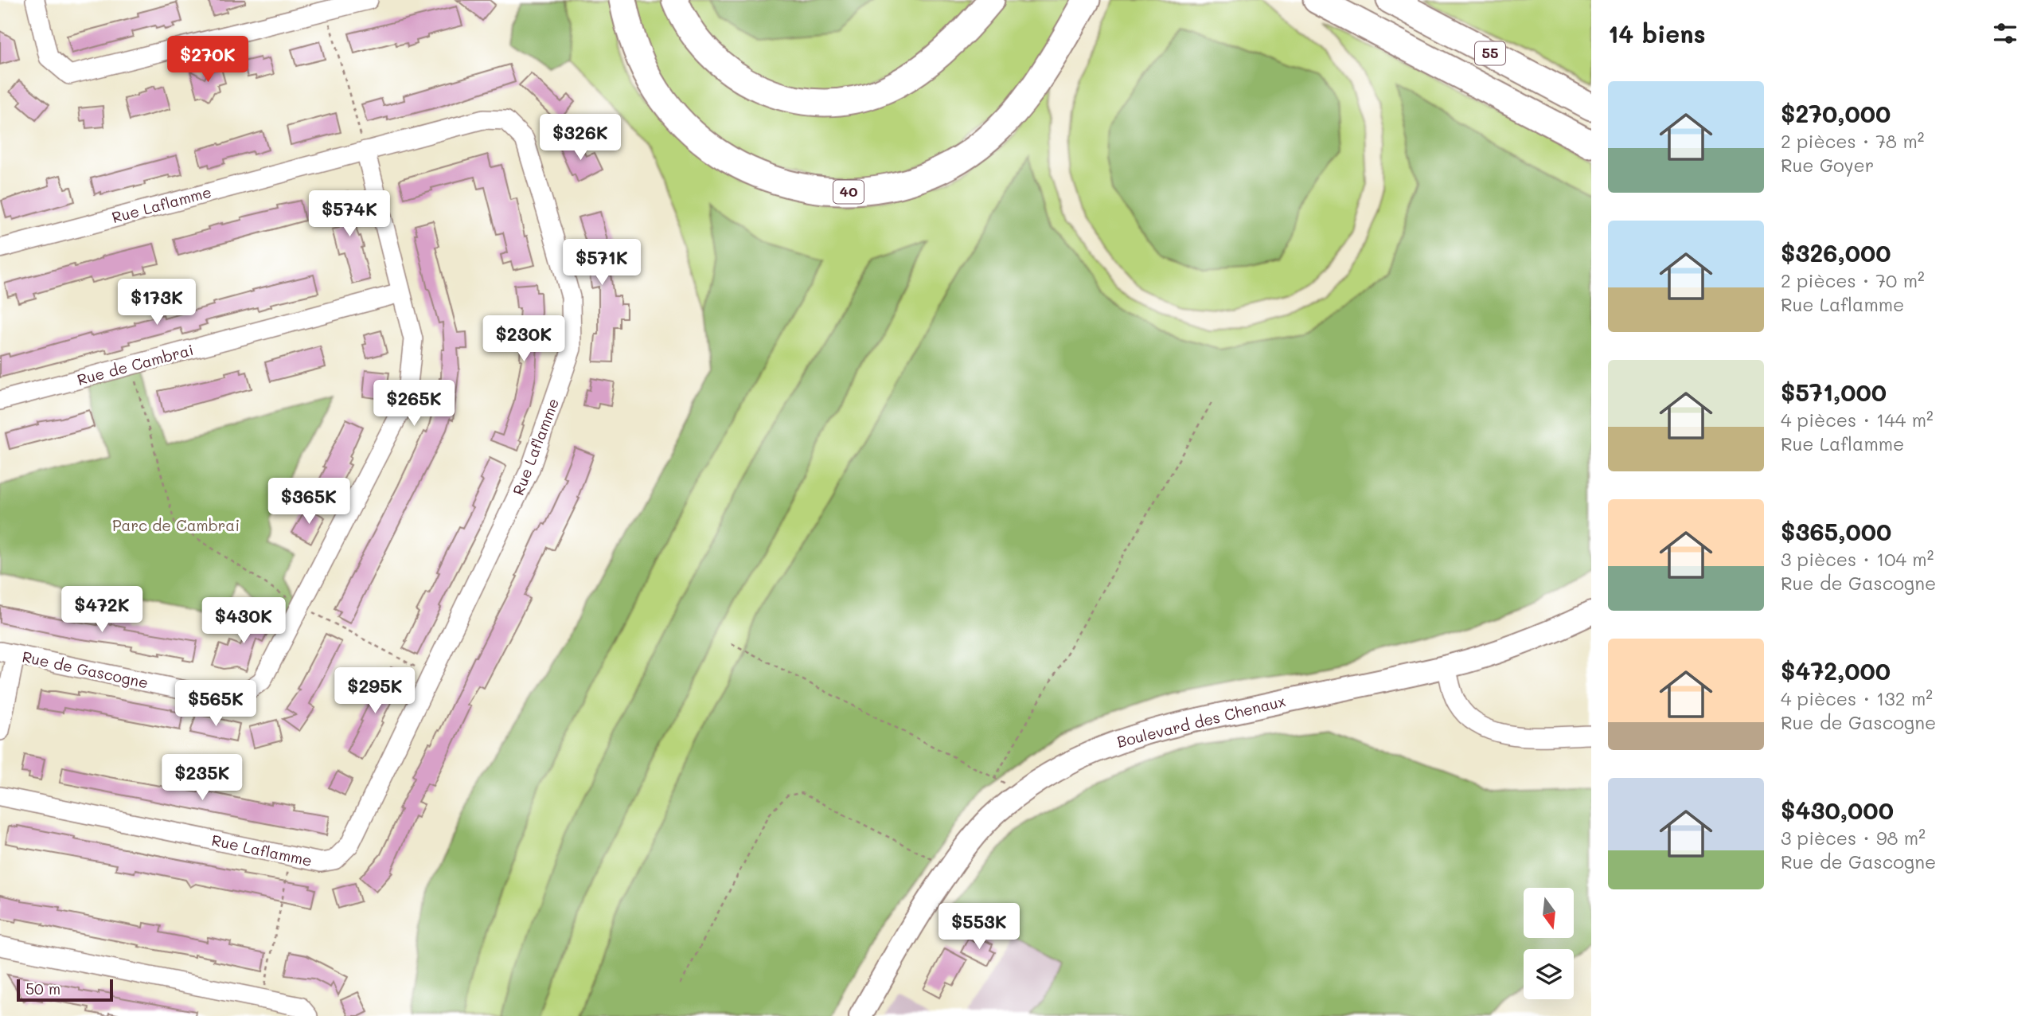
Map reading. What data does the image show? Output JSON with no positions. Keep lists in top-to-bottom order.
{
  "streets": {
    "highway": ["55", "40"],
    "main road": ["Boulevard des Chenaux"],
    "street": ["Rue Laflamme", "Rue de Cambrai", "Rue de Gascogne"]
  },
  "crossings": [
    ["Rue Laflamme", "Rue de Gascogne"],
    ["Rue de Cambrai", "Rue de Gascogne"]
  ],
  "parks": ["Parc de Cambrai"],
  "scale_bar": "50 m",
  "north": "bottom",
  "page": {
    "heading": "14 biens",
    "price": [
      "$270K",
      "$326K",
      "$574K",
      "$571K",
      "$173K",
      "$230K",
      "$265K",
      "$365K",
      "$472K",
      "$430K",
      "$295K",
      "$565K",
      "$235K",
      "$553K"
    ],
    "list": [
      {
        "name": "$270,000",
        "note": "2 pièces · 78 m² · Rue Goyer"
      },
      {
        "name": "$326,000",
        "note": "2 pièces · 70 m² · Rue Laflamme"
      },
      {
        "name": "$571,000",
        "note": "4 pièces · 144 m² · Rue Laflamme"
      },
      {
        "name": "$365,000",
        "note": "3 pièces · 104 m² · Rue de Gascogne"
      },
      {
        "name": "$472,000",
        "note": "4 pièces · 132 m² · Rue de Gascogne"
      },
      {
        "name": "$430,000",
        "note": "3 pièces · 98 m² · Rue de Gascogne"
      }
    ],
    "scale": "50 m"
  }
}
